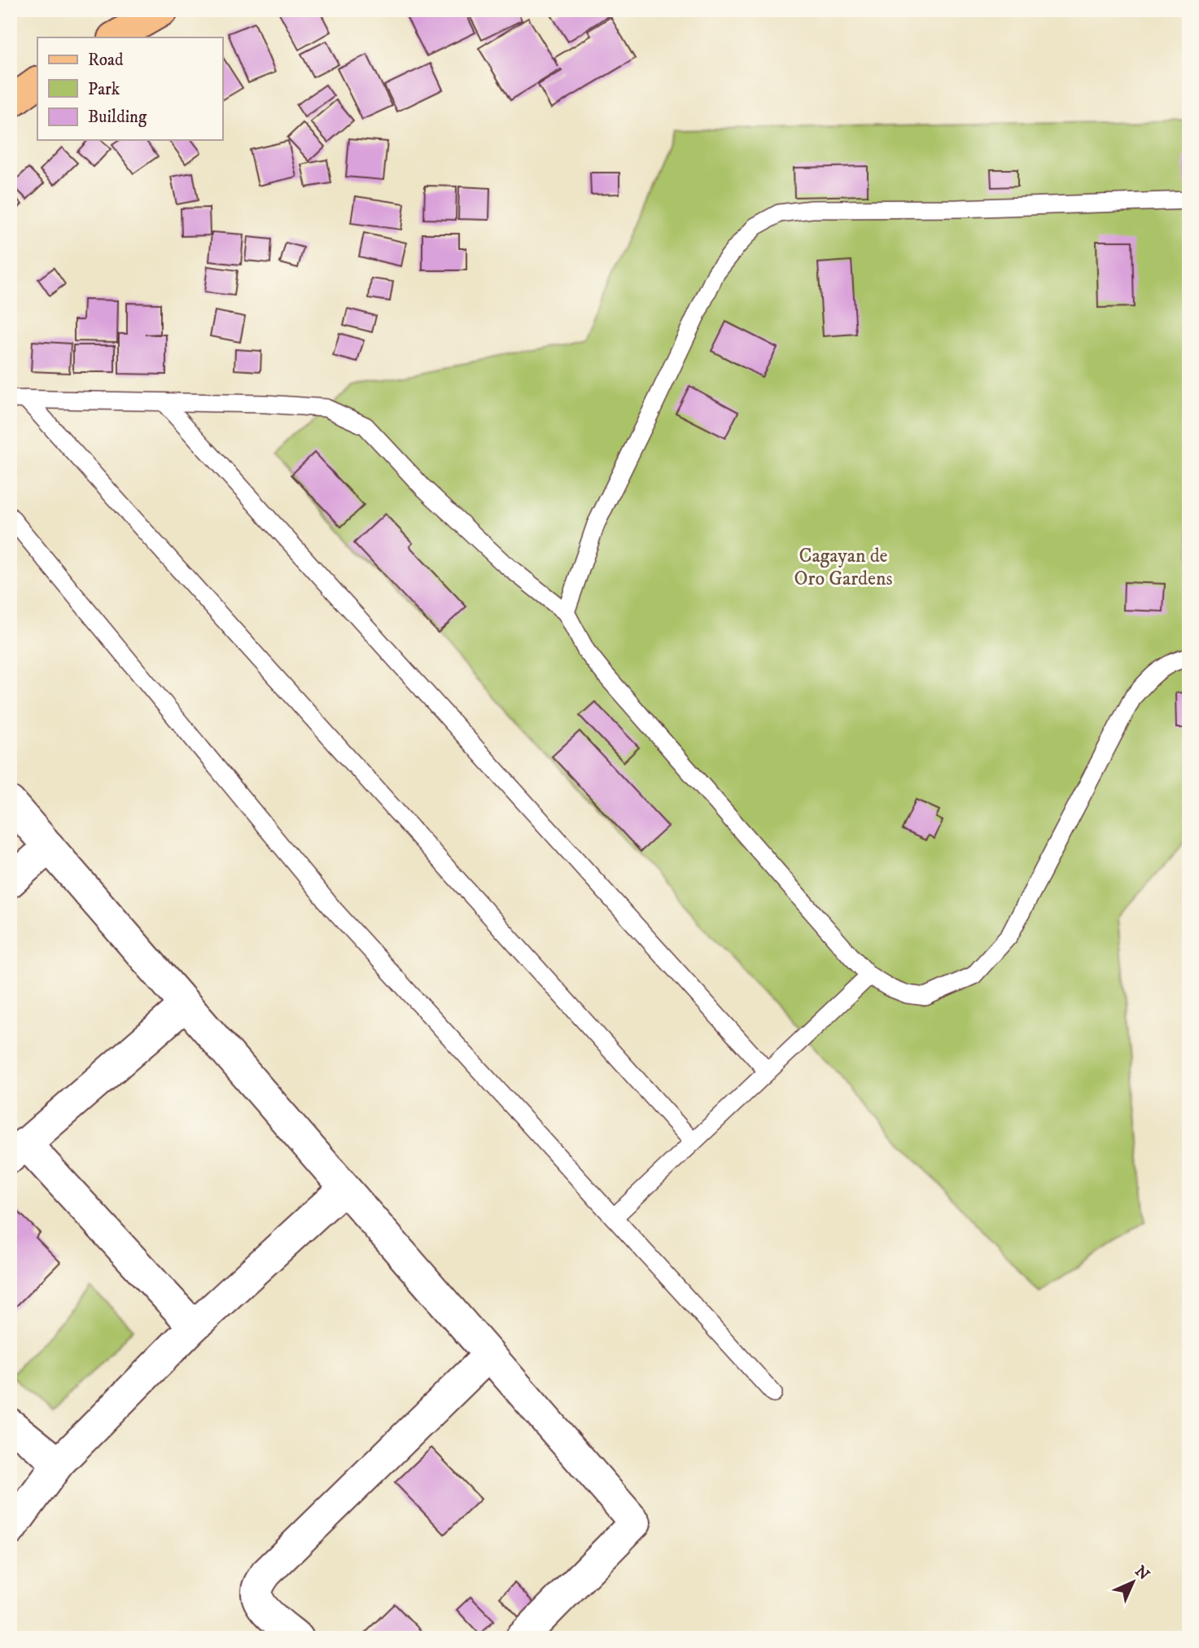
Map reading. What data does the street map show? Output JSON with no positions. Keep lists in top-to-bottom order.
{
  "parks": ["Cagayan de Oro Gardens"],
  "legend": ["Road", "Park", "Building"],
  "north": "top right"
}
